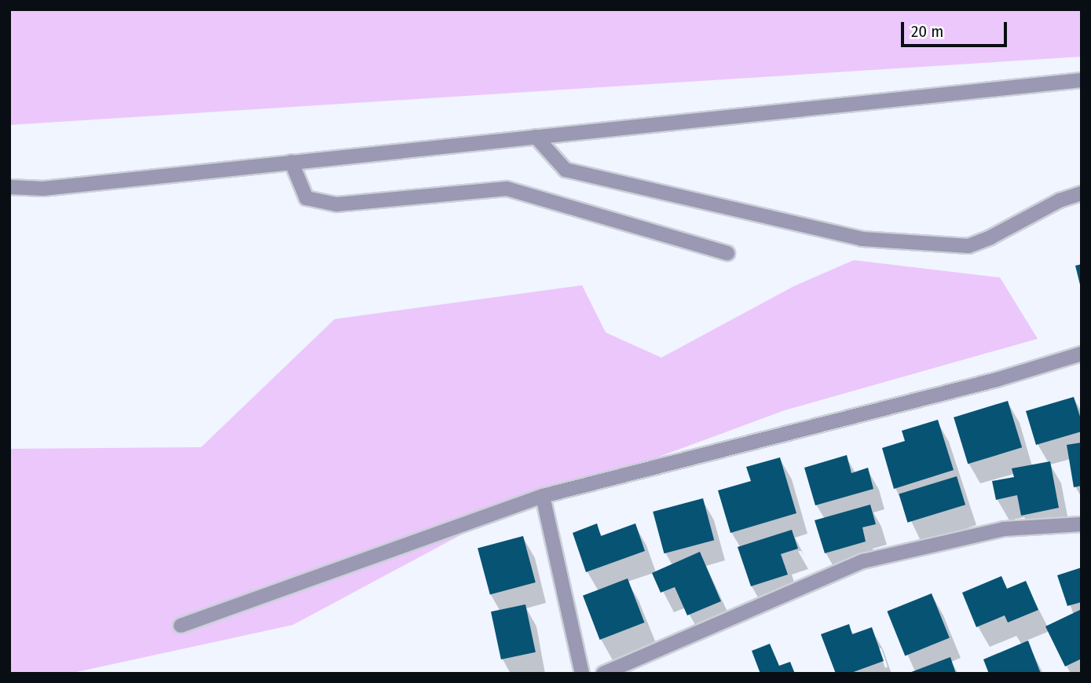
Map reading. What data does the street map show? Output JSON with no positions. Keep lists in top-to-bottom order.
{
  "scale_bar": "20 m"
}
